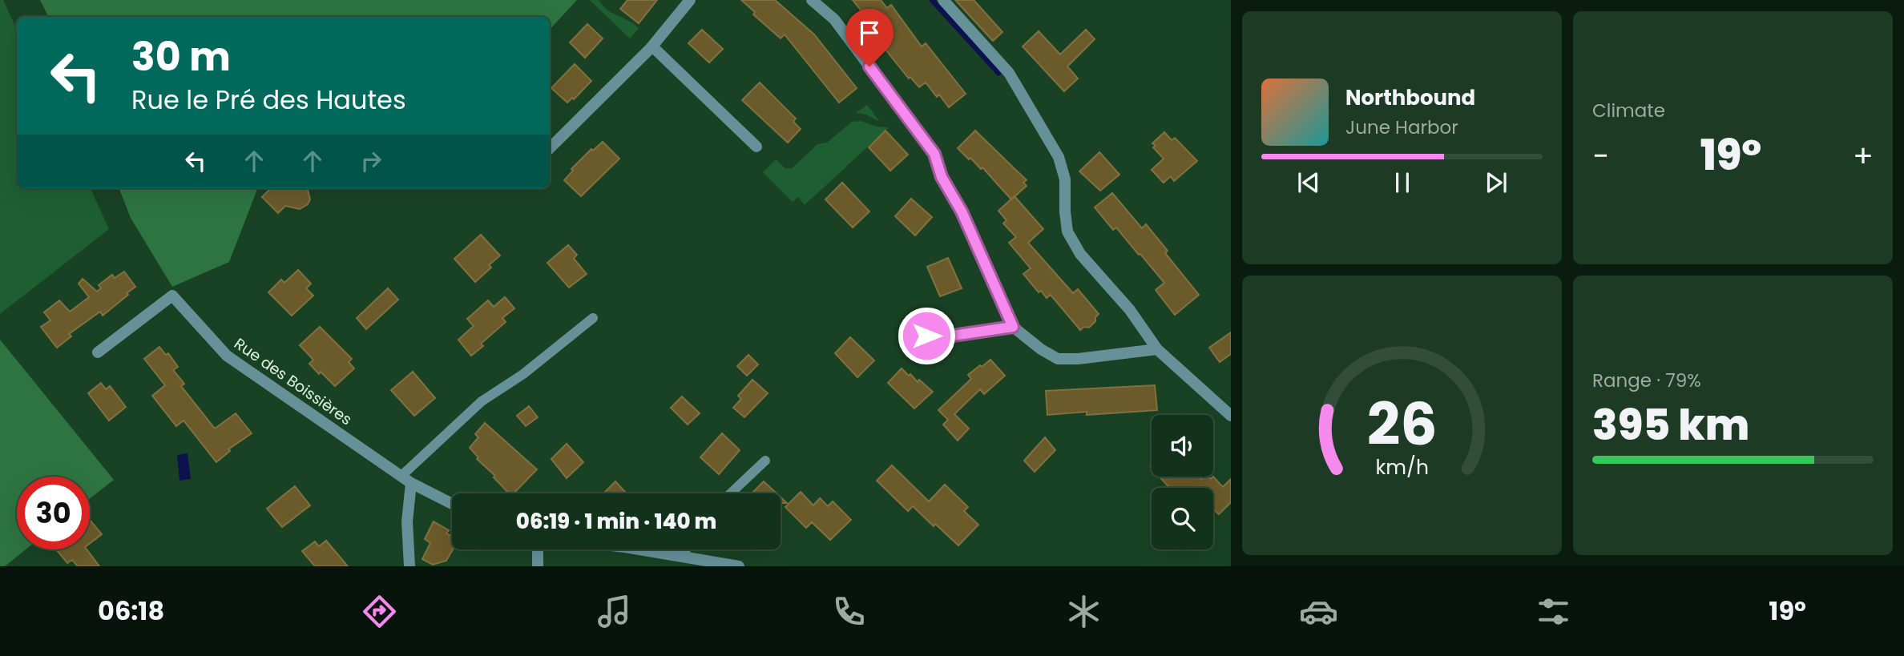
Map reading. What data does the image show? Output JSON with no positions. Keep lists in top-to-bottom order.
{
  "streets": {
    "street": ["Rue des Boissières"]
  },
  "page": {
    "tile": [
      "Climate",
      ["Range · 79%", "395 km"]
    ],
    "turn": ["30 m", "Rue le Pré des Hautes"],
    "song": ["Northbound", "June Harbor"],
    "heat": ["−", "19°", "+"],
    "limit": "30",
    "trip": "06:19 · 1 min · 140 m",
    "tabs": ["06:18", "19°"],
    "gauge": ["26", "km/h"]
  }
}
